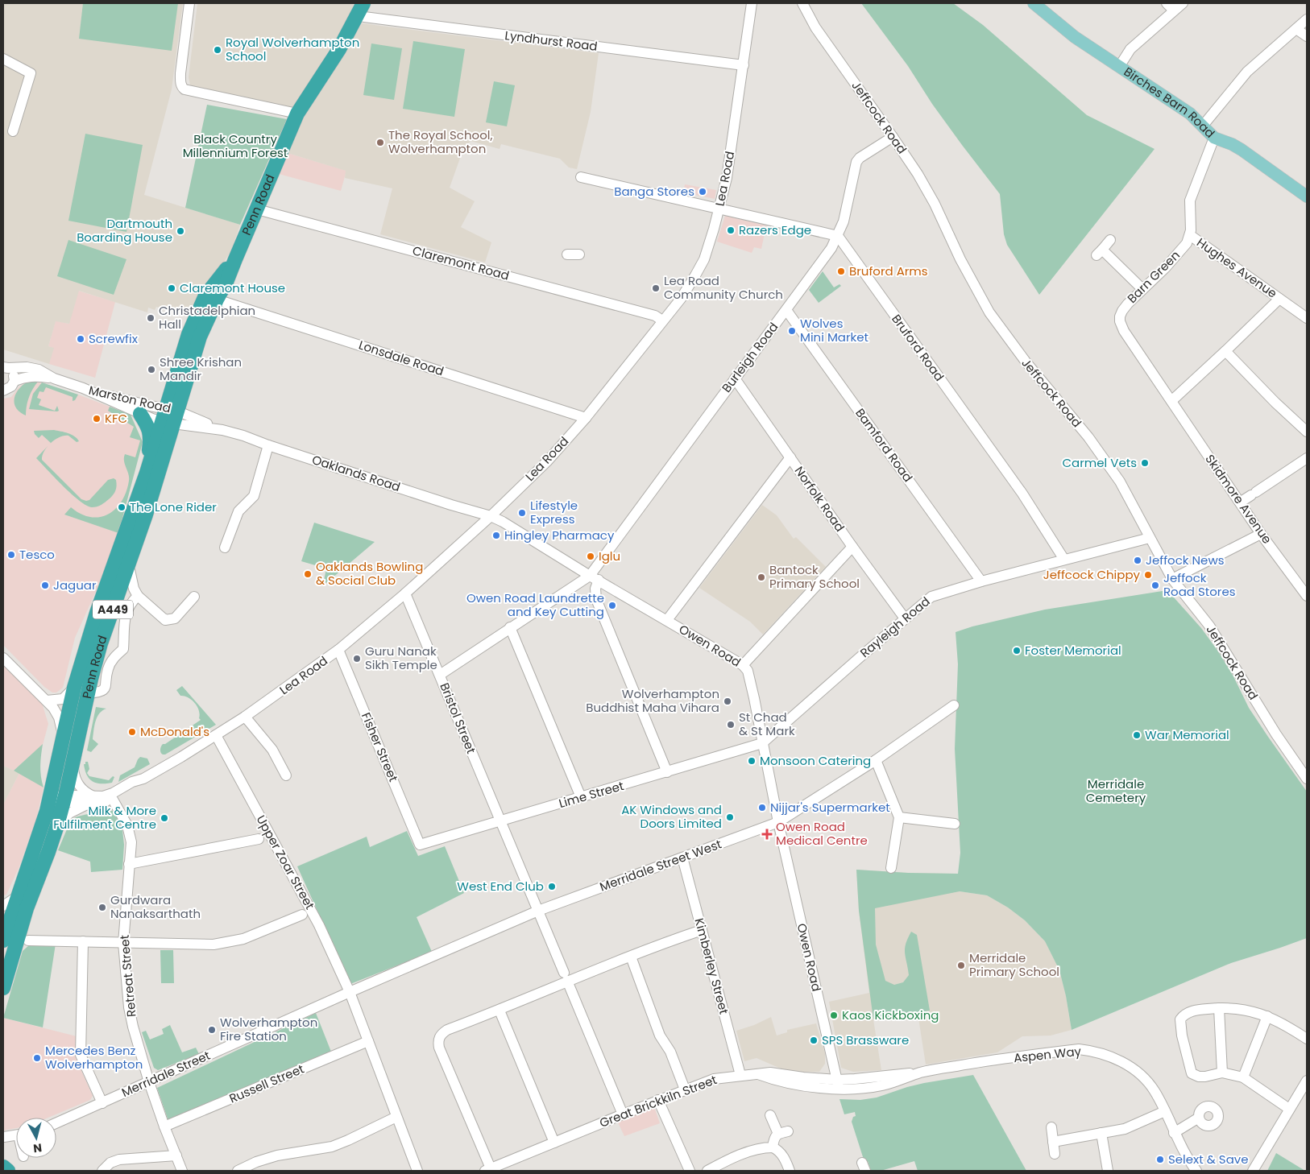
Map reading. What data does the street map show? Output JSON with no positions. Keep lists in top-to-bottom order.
{
  "streets": {
    "highway": ["Penn Road", "A449"],
    "main road": ["Birches Barn Road"],
    "street": [
      "Lyndhurst Road",
      "Jeffcock Road",
      "Lea Road",
      "Claremont Road",
      "Hughes Avenue",
      "Barn Green",
      "Bruford Road",
      "Burleigh Road",
      "Lonsdale Road",
      "Marston Road",
      "Bamford Road",
      "Oaklands Road",
      "Norfolk Road",
      "Skidmore Avenue",
      "Rayleigh Road",
      "Owen Road",
      "Bristol Street",
      "Fisher Street",
      "Lime Street",
      "Upper Zoar Street",
      "Merridale Street West",
      "Kimberley Street",
      "Retreat Street",
      "Aspen Way",
      "Merridale Street",
      "Russell Street",
      "Great Brickkiln Street"
    ]
  },
  "crossings": [
    ["Lyndhurst Road", "Lea Road"],
    ["Lyndhurst Road", "Penn Road"],
    ["Birches Barn Road", "Hughes Avenue"],
    ["Jeffcock Road", "Burleigh Road"],
    ["Jeffcock Road", "Rayleigh Road"],
    ["Lea Road", "Penn Road"],
    ["Lea Road", "Claremont Road"],
    ["Lea Road", "Lonsdale Road"],
    ["Lea Road", "Oaklands Road"],
    ["Lea Road", "Owen Road"],
    ["Lea Road", "Bristol Street"],
    ["Lea Road", "Fisher Street"],
    ["Lea Road", "Upper Zoar Street"],
    ["Lea Road", "Retreat Street"],
    ["Penn Road", "Claremont Road"],
    ["Penn Road", "Lonsdale Road"],
    ["Penn Road", "Marston Road"],
    ["Penn Road", "Oaklands Road"],
    ["Hughes Avenue", "Barn Green"],
    ["Barn Green", "Skidmore Avenue"],
    ["Bruford Road", "Burleigh Road"],
    ["Bruford Road", "Rayleigh Road"],
    ["Burleigh Road", "Bamford Road"],
    ["Burleigh Road", "Norfolk Road"],
    ["Burleigh Road", "Owen Road"],
    ["Marston Road", "Oaklands Road"],
    ["Bamford Road", "Rayleigh Road"],
    ["Oaklands Road", "Owen Road"],
    ["Norfolk Road", "Rayleigh Road"],
    ["Rayleigh Road", "Owen Road"],
    ["Rayleigh Road", "Lime Street"],
    ["Owen Road", "Lime Street"],
    ["Owen Road", "Merridale Street West"],
    ["Owen Road", "Aspen Way"],
    ["Owen Road", "Great Brickkiln Street"],
    ["Bristol Street", "Lime Street"],
    ["Bristol Street", "Merridale Street West"],
    ["Bristol Street", "Great Brickkiln Street"],
    ["Fisher Street", "Lime Street"],
    ["Upper Zoar Street", "Merridale Street West"],
    ["Upper Zoar Street", "Merridale Street"],
    ["Upper Zoar Street", "Russell Street"],
    ["Merridale Street West", "Kimberley Street"],
    ["Merridale Street West", "Merridale Street"],
    ["Kimberley Street", "Great Brickkiln Street"],
    ["Retreat Street", "Merridale Street"],
    ["Retreat Street", "Russell Street"],
    ["Aspen Way", "Great Brickkiln Street"]
  ],
  "parks": ["Black Country Millennium Forest", "Merridale Cemetery"],
  "places": {
    "other": [
      "Royal Wolverhampton School",
      "The Royal School, Wolverhampton",
      "Banga Stores",
      "Razers Edge",
      "Dartmouth Boarding House",
      "Bruford Arms",
      "Claremont House",
      "Lea Road Community Church",
      "Christadelphian Hall",
      "Wolves Mini Market",
      "Screwfix",
      "Shree Krishan Mandir",
      "KFC",
      "Carmel Vets",
      "The Lone Rider",
      "Lifestyle Express",
      "Hingley Pharmacy",
      "Tesco",
      "Iglu",
      "Jeffock News",
      "Oaklands Bowling & Social Club",
      "Jeffcock Chippy",
      "Bantock Primary School",
      "Jaguar",
      "Jeffock Road Stores",
      "Owen Road Laundrette and Key Cutting",
      "Foster Memorial",
      "Guru Nanak Sikh Temple",
      "Wolverhampton Buddhist Maha Vihara",
      "St Chad & St Mark",
      "McDonald's",
      "War Memorial",
      "Monsoon Catering",
      "Nijjar's Supermarket",
      "AK Windows and Doors Limited",
      "Milk & More Fulfilment Centre",
      "West End Club",
      "Gurdwara Nanaksarthath",
      "Merridale Primary School",
      "Kaos Kickboxing",
      "Wolverhampton Fire Station",
      "SPS Brassware",
      "Mercedes Benz Wolverhampton",
      "Selext & Save"
    ],
    "health": ["Owen Road Medical Centre"]
  },
  "north": "bottom"
}
